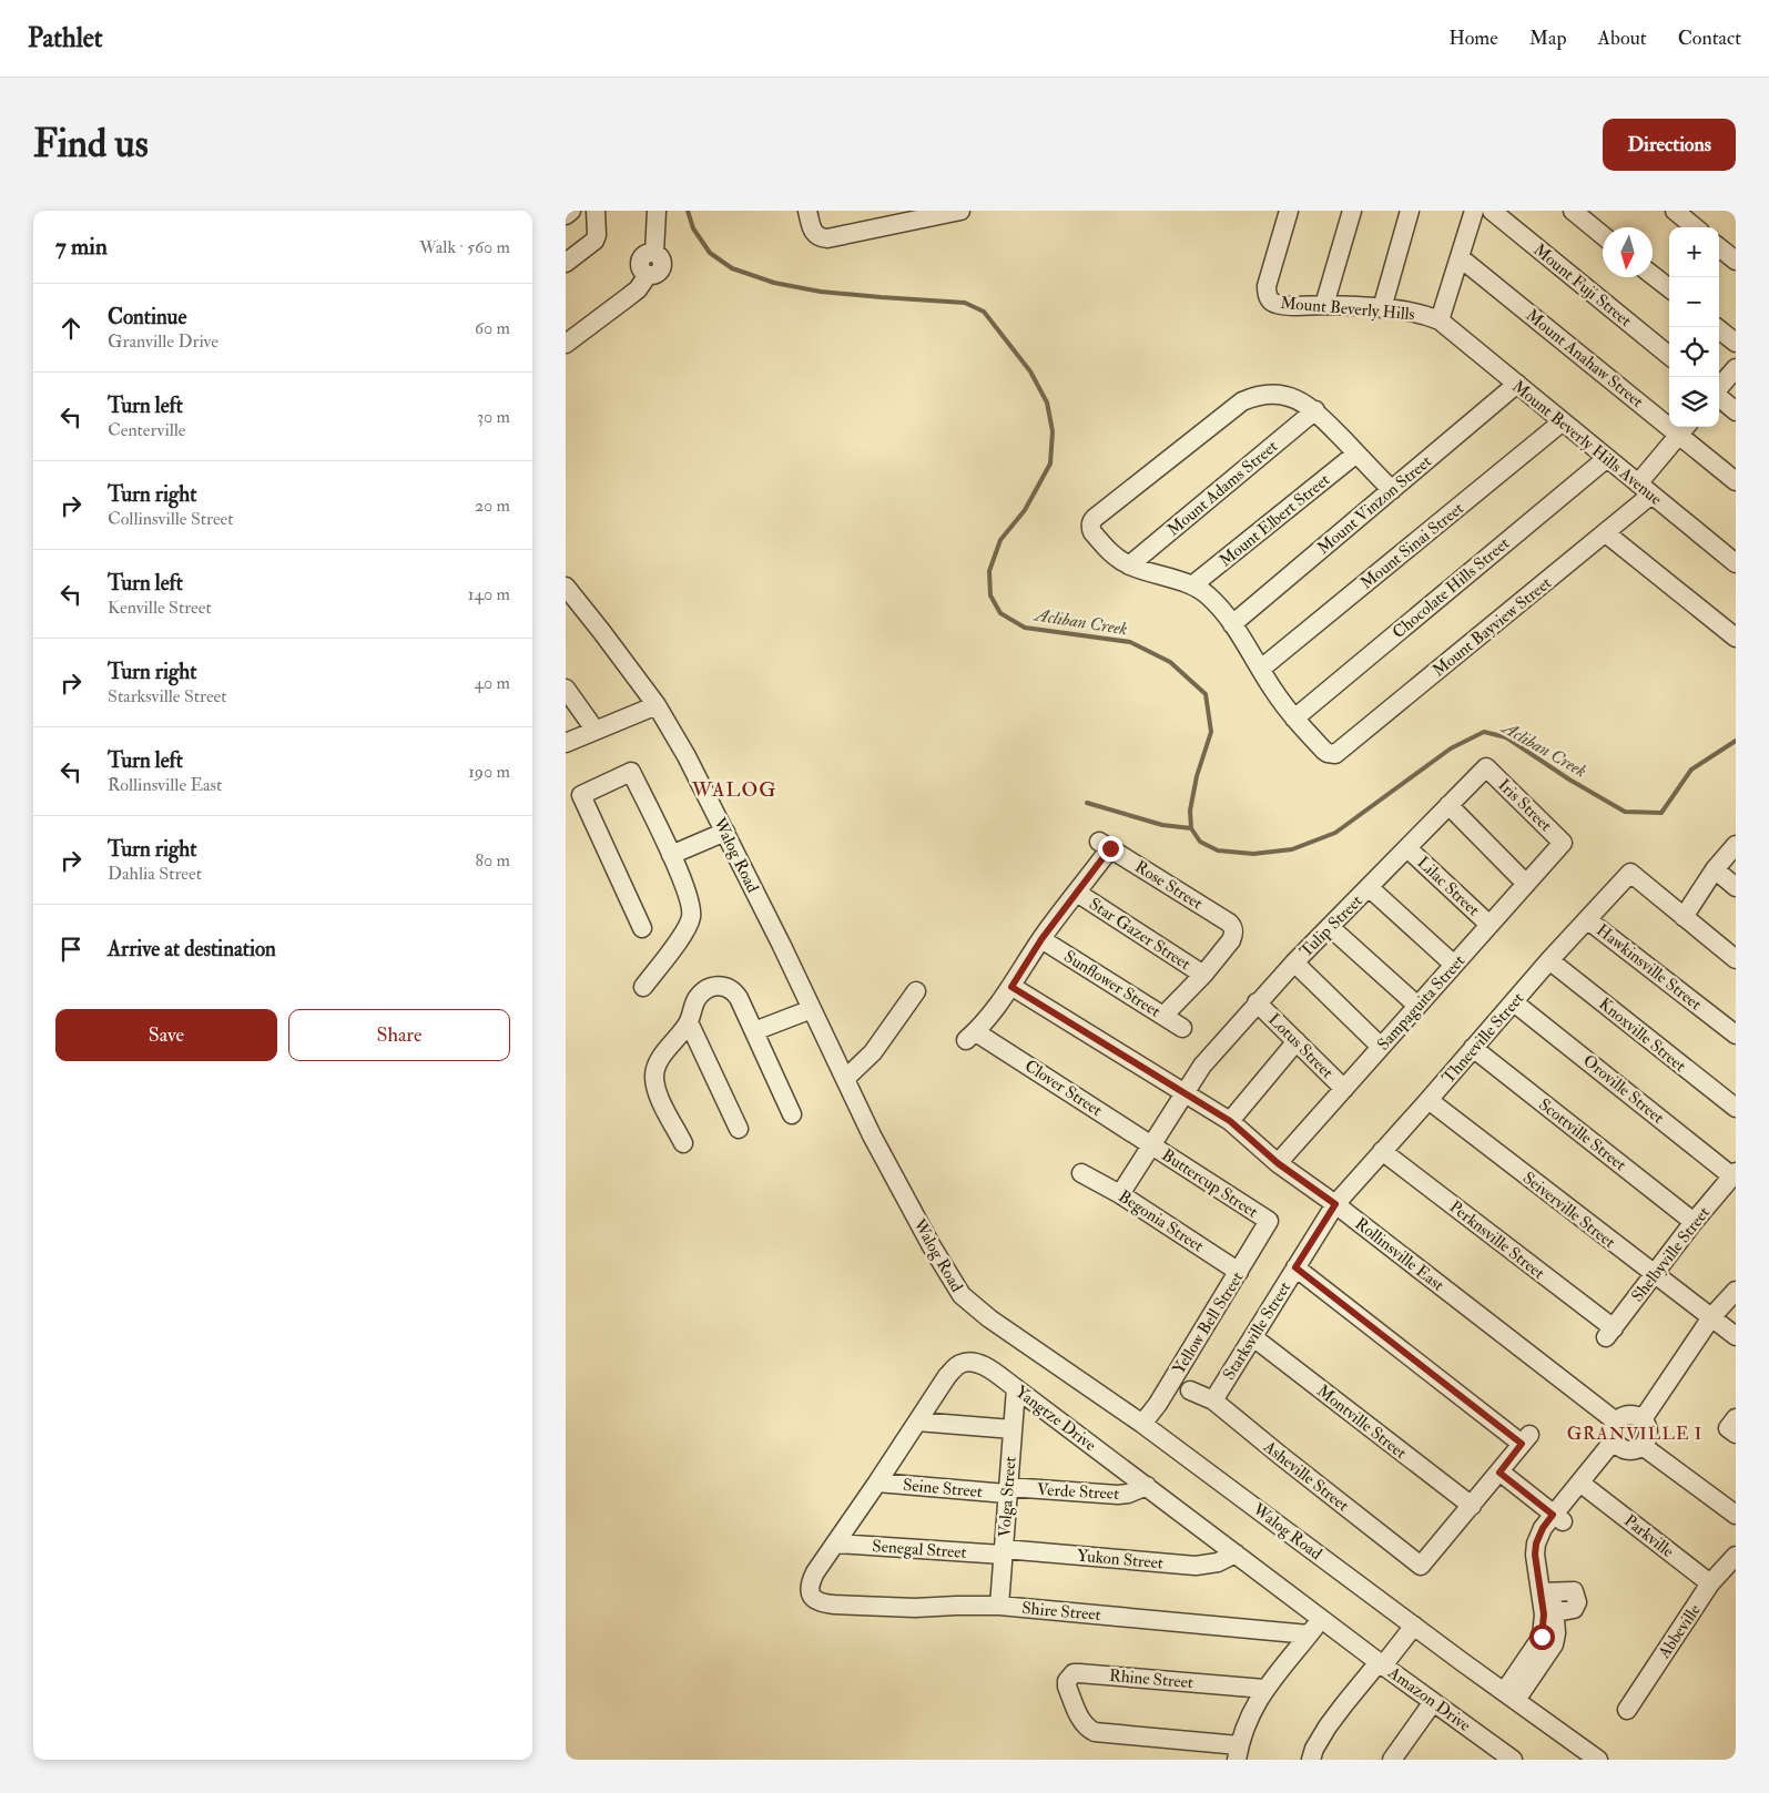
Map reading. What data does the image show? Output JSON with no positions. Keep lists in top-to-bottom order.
{
  "streets": {
    "street": [
      "Mount Fuji Street",
      "Mount Beverly Hills",
      "Mount Anahaw Street",
      "Mount Beverly Hills Avenue",
      "Mount Adams Street",
      "Mount Vinzon Street",
      "Mount Elbert Street",
      "Mount Sinai Street",
      "Chocolate Hills Street",
      "Mount Bayview Street",
      "Iris Street",
      "Walog Road",
      "Rose Street",
      "Lilac Street",
      "Tulip Street",
      "Star Gazer Street",
      "Hawkinsville Street",
      "Sunflower Street",
      "Sampaguita Street",
      "Knoxville Street",
      "Thneeville Street",
      "Lotus Street",
      "Clover Street",
      "Oroville Street",
      "Scottville Street",
      "Buttercup Street",
      "Seiverville Street",
      "Begonia Street",
      "Perknsville Street",
      "Rollinsville East",
      "Shelbyville Street",
      "Yellow Bell Street",
      "Starksville Street",
      "Yangtze Drive",
      "Montville Street",
      "Asheville Street",
      "Seine Street",
      "Verde Street",
      "Volga Street",
      "Parkville",
      "Senegal Street",
      "Yukon Street",
      "Shire Street",
      "Abbeville",
      "Rhine Street",
      "Amazon Drive"
    ]
  },
  "crossings": [
    ["Mount Beverly Hills", "Mount Beverly Hills Avenue"],
    ["Mount Anahaw Street", "Mount Bayview Street"],
    ["Mount Beverly Hills Avenue", "Mount Vinzon Street"],
    ["Mount Beverly Hills Avenue", "Mount Sinai Street"],
    ["Mount Beverly Hills Avenue", "Chocolate Hills Street"],
    ["Mount Beverly Hills Avenue", "Mount Bayview Street"],
    ["Chocolate Hills Street", "Mount Bayview Street"],
    ["Iris Street", "Tulip Street"],
    ["Iris Street", "Sampaguita Street"],
    ["Walog Road", "Yellow Bell Street"],
    ["Rose Street", "Star Gazer Street"],
    ["Lilac Street", "Tulip Street"],
    ["Lilac Street", "Sampaguita Street"],
    ["Tulip Street", "Lotus Street"],
    ["Tulip Street", "Clover Street"],
    ["Tulip Street", "Buttercup Street"],
    ["Tulip Street", "Begonia Street"],
    ["Tulip Street", "Rollinsville East"],
    ["Hawkinsville Street", "Thneeville Street"],
    ["Sampaguita Street", "Lotus Street"],
    ["Sampaguita Street", "Rollinsville East"],
    ["Knoxville Street", "Thneeville Street"],
    ["Thneeville Street", "Oroville Street"],
    ["Thneeville Street", "Scottville Street"],
    ["Thneeville Street", "Seiverville Street"],
    ["Thneeville Street", "Perknsville Street"],
    ["Thneeville Street", "Rollinsville East"],
    ["Thneeville Street", "Starksville Street"],
    ["Clover Street", "Buttercup Street"],
    ["Clover Street", "Rollinsville East"],
    ["Oroville Street", "Shelbyville Street"],
    ["Scottville Street", "Shelbyville Street"],
    ["Buttercup Street", "Yellow Bell Street"],
    ["Seiverville Street", "Shelbyville Street"],
    ["Begonia Street", "Yellow Bell Street"],
    ["Perknsville Street", "Shelbyville Street"],
    ["Rollinsville East", "Starksville Street"],
    ["Starksville Street", "Montville Street"],
    ["Starksville Street", "Asheville Street"],
    ["Yangtze Drive", "Seine Street"],
    ["Yangtze Drive", "Verde Street"],
    ["Yangtze Drive", "Volga Street"],
    ["Yangtze Drive", "Senegal Street"],
    ["Yangtze Drive", "Yukon Street"],
    ["Yangtze Drive", "Shire Street"],
    ["Yangtze Drive", "Amazon Drive"],
    ["Montville Street", "Asheville Street"],
    ["Seine Street", "Verde Street"],
    ["Seine Street", "Volga Street"],
    ["Verde Street", "Volga Street"],
    ["Volga Street", "Senegal Street"],
    ["Volga Street", "Yukon Street"],
    ["Volga Street", "Shire Street"],
    ["Parkville", "Abbeville"],
    ["Senegal Street", "Yukon Street"]
  ],
  "districts": ["WALOG", "GRANVILLE I"],
  "water": ["Acliban Creek"],
  "north": "bottom",
  "page": {
    "header": "Pathlet",
    "nav": [
      "Home",
      "Map",
      "About",
      "Contact"
    ],
    "buttons": [
      "Directions",
      ["Save", "Share"]
    ],
    "title": "Find us",
    "heading": ["7 min", "Walk · 560 m"],
    "map_buttons": ["+", "−"],
    "list": [
      ["Continue", "Granville Drive", "60 m"],
      ["Turn left", "Centerville", "30 m"],
      ["Turn right", "Collinsville Street", "20 m"],
      ["Turn left", "Kenville Street", "140 m"],
      ["Turn right", "Starksville Street", "40 m"],
      ["Turn left", "Rollinsville East", "190 m"],
      ["Turn right", "Dahlia Street", "80 m"],
      "Arrive at destination"
    ]
  }
}
